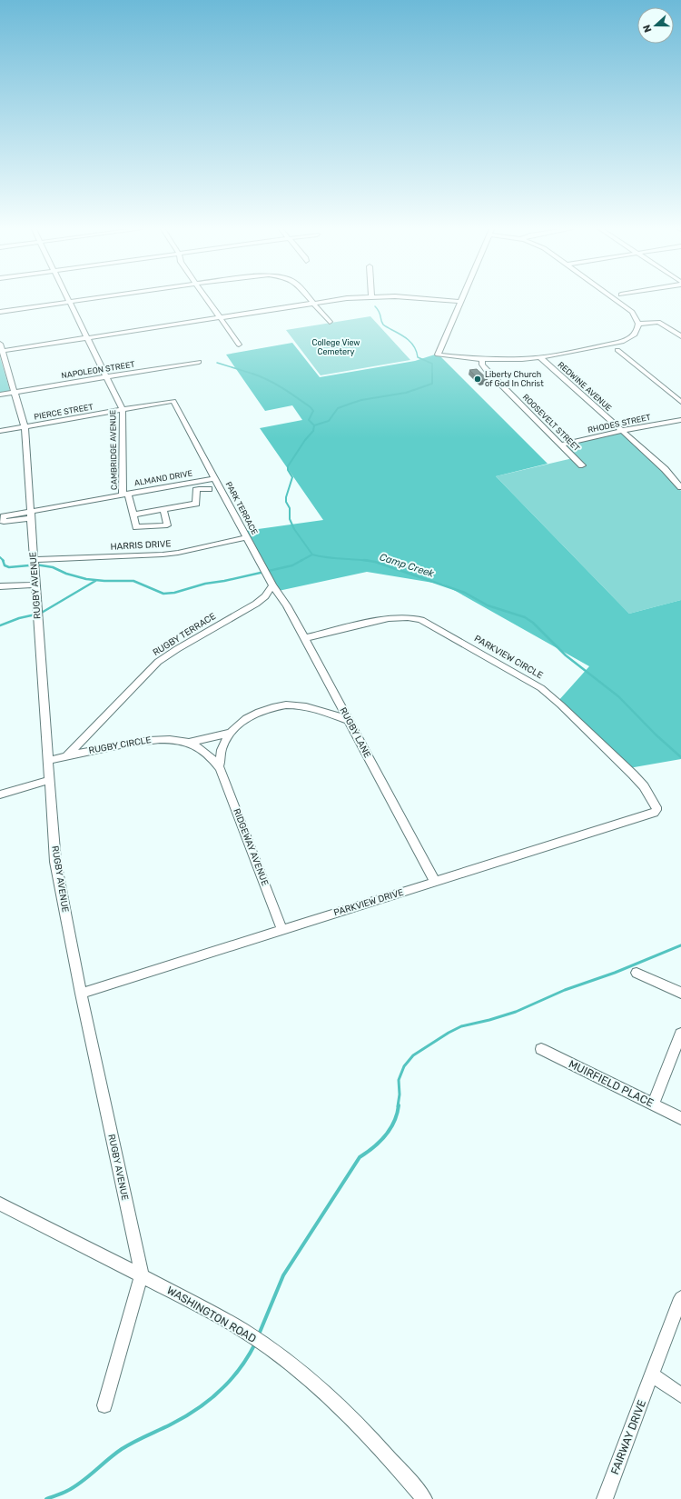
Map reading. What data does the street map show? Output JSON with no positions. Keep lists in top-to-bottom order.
{
  "streets": {
    "street": [
      "NAPOLEON STREET",
      "REDWINE AVENUE",
      "PIERCE STREET",
      "ROOSEVELT STREET",
      "RHODES STREET",
      "CAMBRIDGE AVENUE",
      "ALMAND DRIVE",
      "PARK TERRACE",
      "HARRIS DRIVE",
      "RUGBY AVENUE",
      "RUGBY TERRACE",
      "PARKVIEW CIRCLE",
      "RUGBY LANE",
      "RUGBY CIRCLE",
      "RIDGEWAY AVENUE",
      "PARKVIEW DRIVE",
      "MUIRFIELD PLACE",
      "WASHINGTON ROAD",
      "FAIRWAY DRIVE"
    ]
  },
  "crossings": [
    ["NAPOLEON STREET", "CAMBRIDGE AVENUE"],
    ["NAPOLEON STREET", "RUGBY AVENUE"],
    ["REDWINE AVENUE", "RHODES STREET"],
    ["PIERCE STREET", "CAMBRIDGE AVENUE"],
    ["PIERCE STREET", "PARK TERRACE"],
    ["PIERCE STREET", "RUGBY AVENUE"],
    ["ROOSEVELT STREET", "RHODES STREET"],
    ["CAMBRIDGE AVENUE", "ALMAND DRIVE"],
    ["ALMAND DRIVE", "PARK TERRACE"],
    ["ALMAND DRIVE", "RUGBY AVENUE"],
    ["PARK TERRACE", "HARRIS DRIVE"],
    ["PARK TERRACE", "RUGBY TERRACE"],
    ["PARK TERRACE", "RUGBY LANE"],
    ["HARRIS DRIVE", "RUGBY AVENUE"],
    ["RUGBY AVENUE", "RUGBY CIRCLE"],
    ["RUGBY AVENUE", "PARKVIEW DRIVE"],
    ["RUGBY AVENUE", "WASHINGTON ROAD"],
    ["RUGBY TERRACE", "RUGBY LANE"],
    ["RUGBY TERRACE", "RUGBY CIRCLE"],
    ["PARKVIEW CIRCLE", "RUGBY LANE"],
    ["PARKVIEW CIRCLE", "PARKVIEW DRIVE"],
    ["RUGBY LANE", "PARKVIEW DRIVE"],
    ["RUGBY CIRCLE", "RIDGEWAY AVENUE"],
    ["RIDGEWAY AVENUE", "PARKVIEW DRIVE"]
  ],
  "water": ["Camp Creek"],
  "parks": ["College View Cemetery"],
  "places": ["Liberty Church of God In Christ"],
  "north": "left"
}
